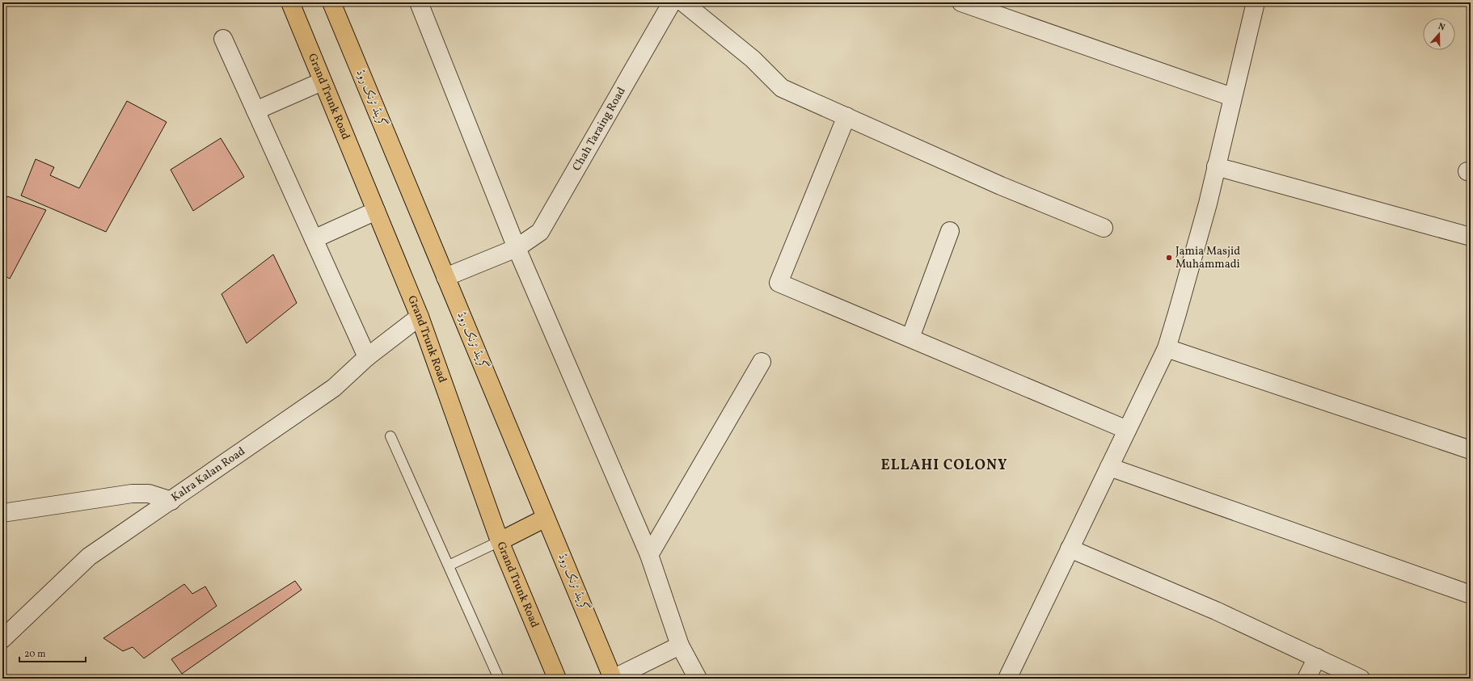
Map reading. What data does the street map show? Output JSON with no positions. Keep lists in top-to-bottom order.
{
  "streets": {
    "main road": ["Grand Trunk Road", "گرینڈ ٹرنک روڈ"],
    "street": ["Chah Taraing Road", "Kalra Kalan Road"]
  },
  "crossings": [
    ["Grand Trunk Road", "Kalra Kalan Road"],
    ["گرینڈ ٹرنک روڈ", "Chah Taraing Road"]
  ],
  "districts": ["ELLAHI COLONY"],
  "places": ["Jamia Masjid Muhammadi"],
  "scale_bar": "20 m",
  "north": "top"
}
